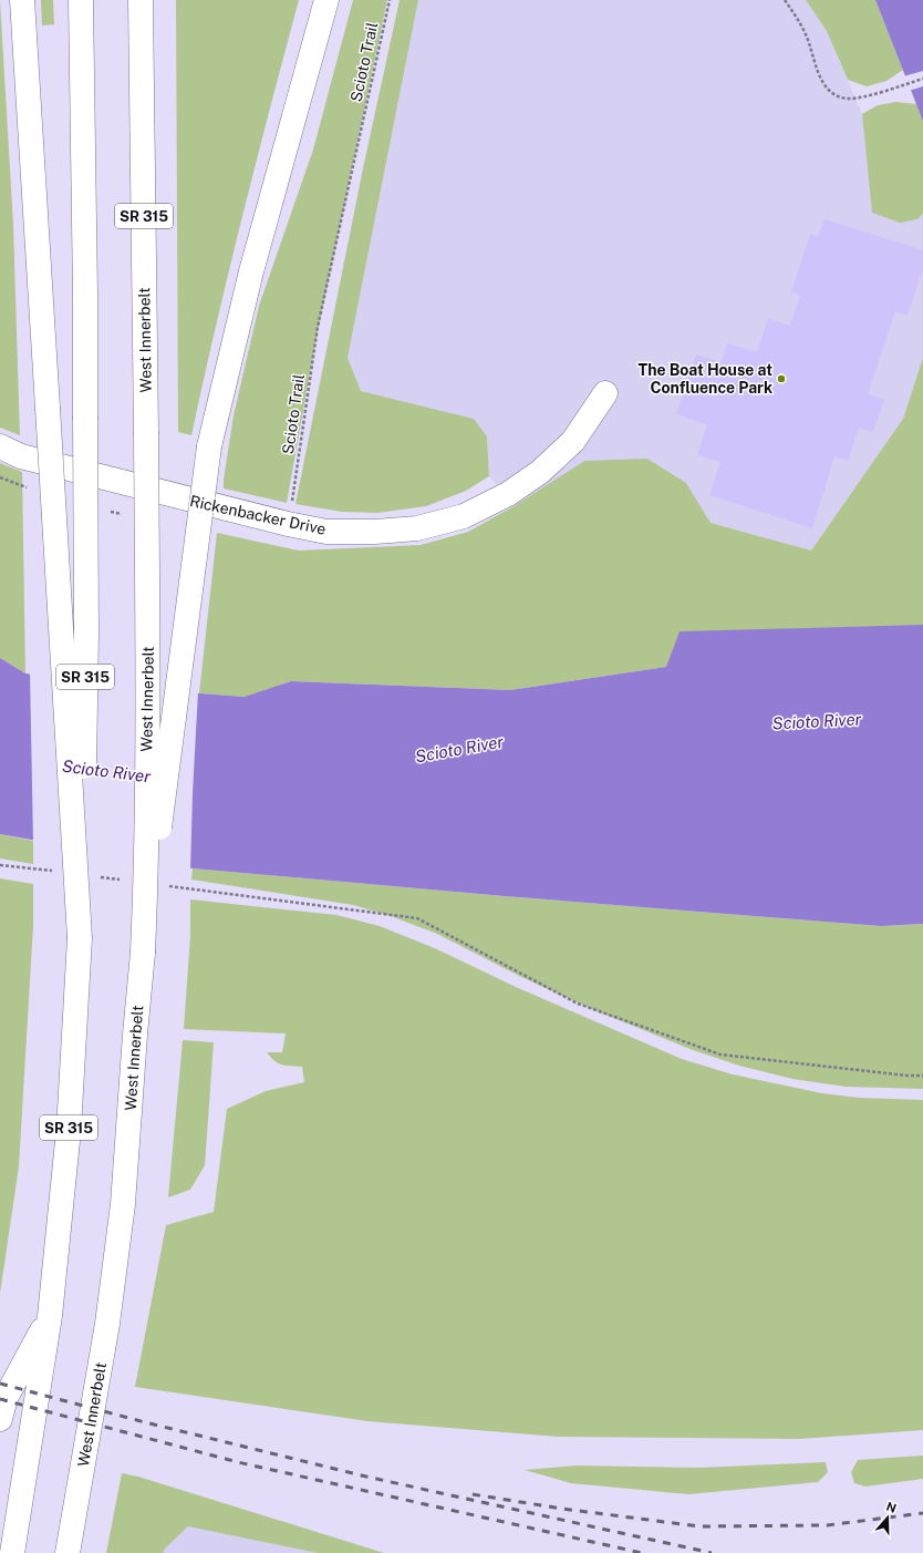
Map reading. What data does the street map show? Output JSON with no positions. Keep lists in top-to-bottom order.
{
  "streets": {
    "main road": ["SR 315", "West Innerbelt", "Rickenbacker Drive"],
    "path": ["Scioto Trail"]
  },
  "crossings": [
    ["Scioto Trail", "Rickenbacker Drive"]
  ],
  "water": ["Scioto River"],
  "places": ["The Boat House at Confluence Park"],
  "north": "top"
}
